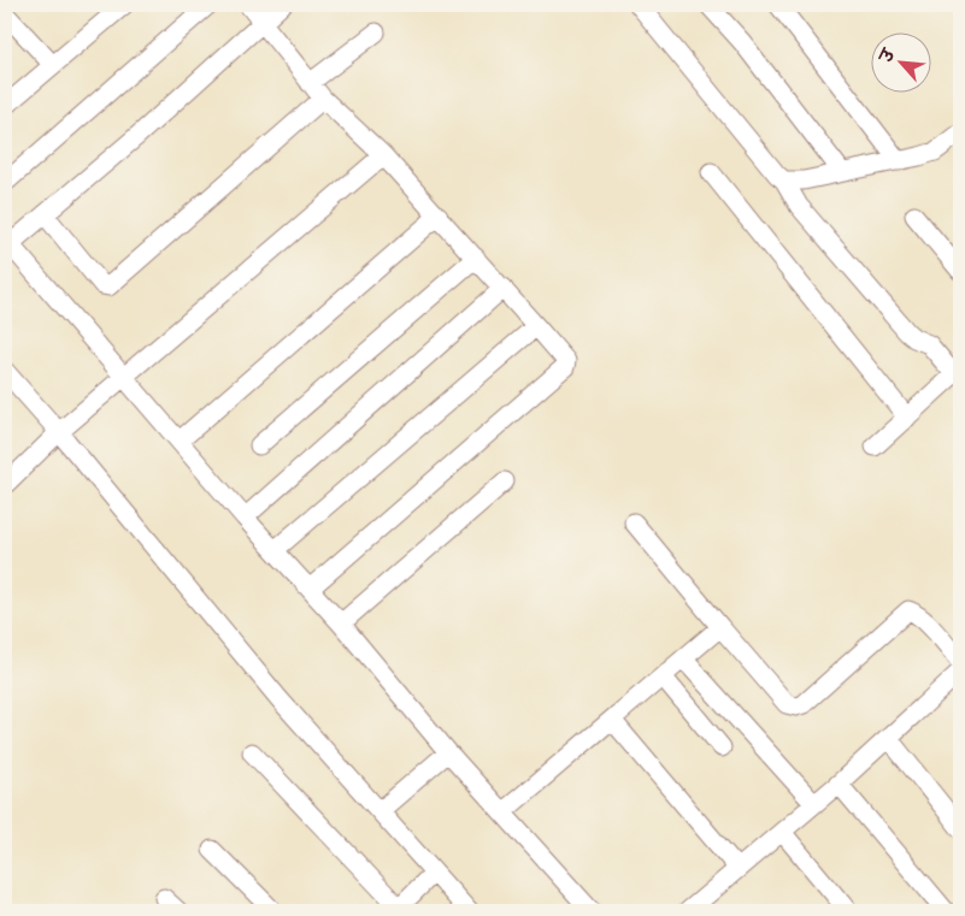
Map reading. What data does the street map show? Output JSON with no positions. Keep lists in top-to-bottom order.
{
  "north": "top left"
}
